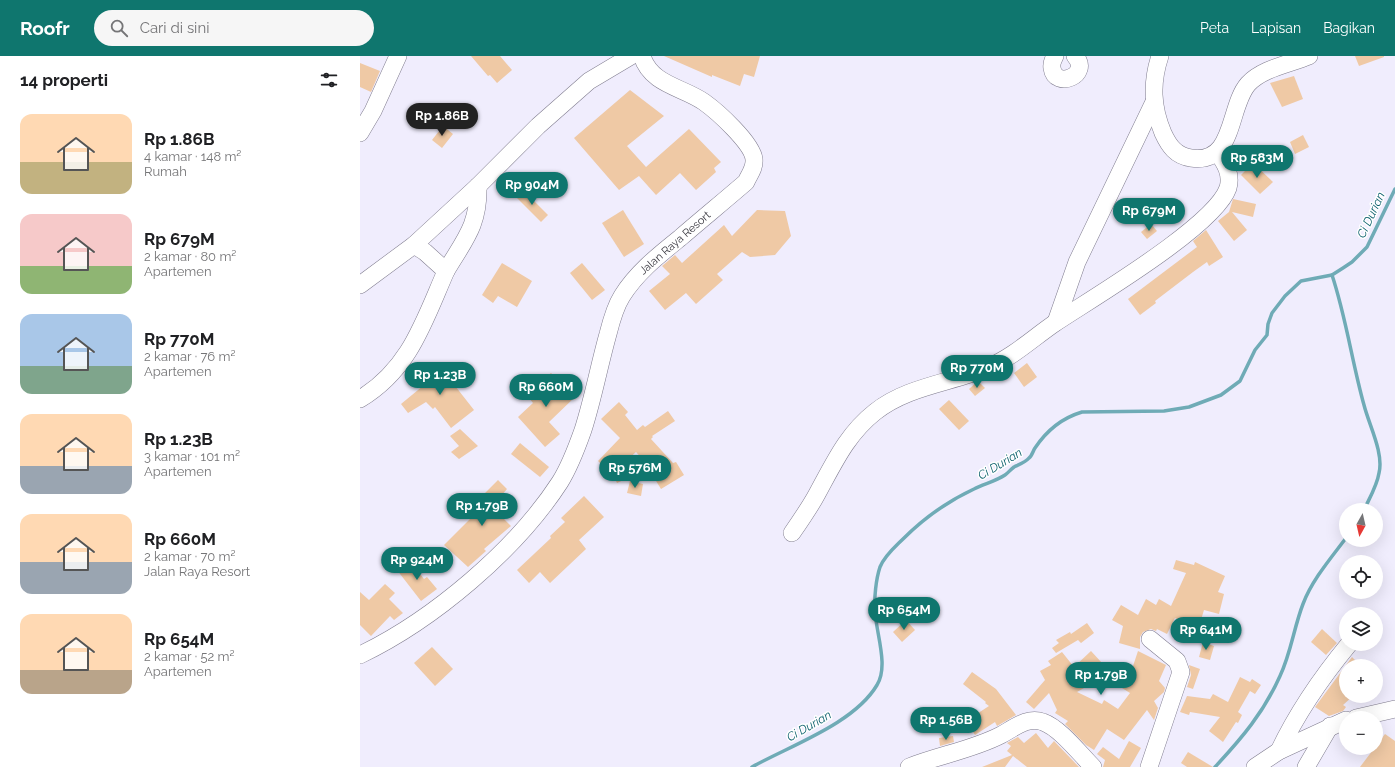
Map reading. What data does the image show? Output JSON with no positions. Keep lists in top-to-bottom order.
{
  "streets": {
    "street": ["Jalan Raya Resort"]
  },
  "water": ["Ci Durian"],
  "north": "bottom",
  "page": {
    "header": "Roofr",
    "search": "Cari di sini",
    "nav": ["Peta", "Lapisan", "Bagikan"],
    "heading": "14 properti",
    "price": [
      "Rp 1.86B",
      "Rp 583M",
      "Rp 904M",
      "Rp 679M",
      "Rp 770M",
      "Rp 1.23B",
      "Rp 660M",
      "Rp 576M",
      "Rp 1.79B",
      "Rp 924M",
      "Rp 654M",
      "Rp 641M",
      "Rp 1.79B",
      "Rp 1.56B"
    ],
    "list": [
      {
        "name": "Rp 1.86B",
        "note": "4 kamar · 148 m² · Rumah"
      },
      {
        "name": "Rp 679M",
        "note": "2 kamar · 80 m² · Apartemen"
      },
      {
        "name": "Rp 770M",
        "note": "2 kamar · 76 m² · Apartemen"
      },
      {
        "name": "Rp 1.23B",
        "note": "3 kamar · 101 m² · Apartemen"
      },
      {
        "name": "Rp 660M",
        "note": "2 kamar · 70 m² · Jalan Raya Resort"
      },
      {
        "name": "Rp 654M",
        "note": "2 kamar · 52 m² · Apartemen"
      }
    ],
    "map_buttons": ["+", "−"]
  }
}
